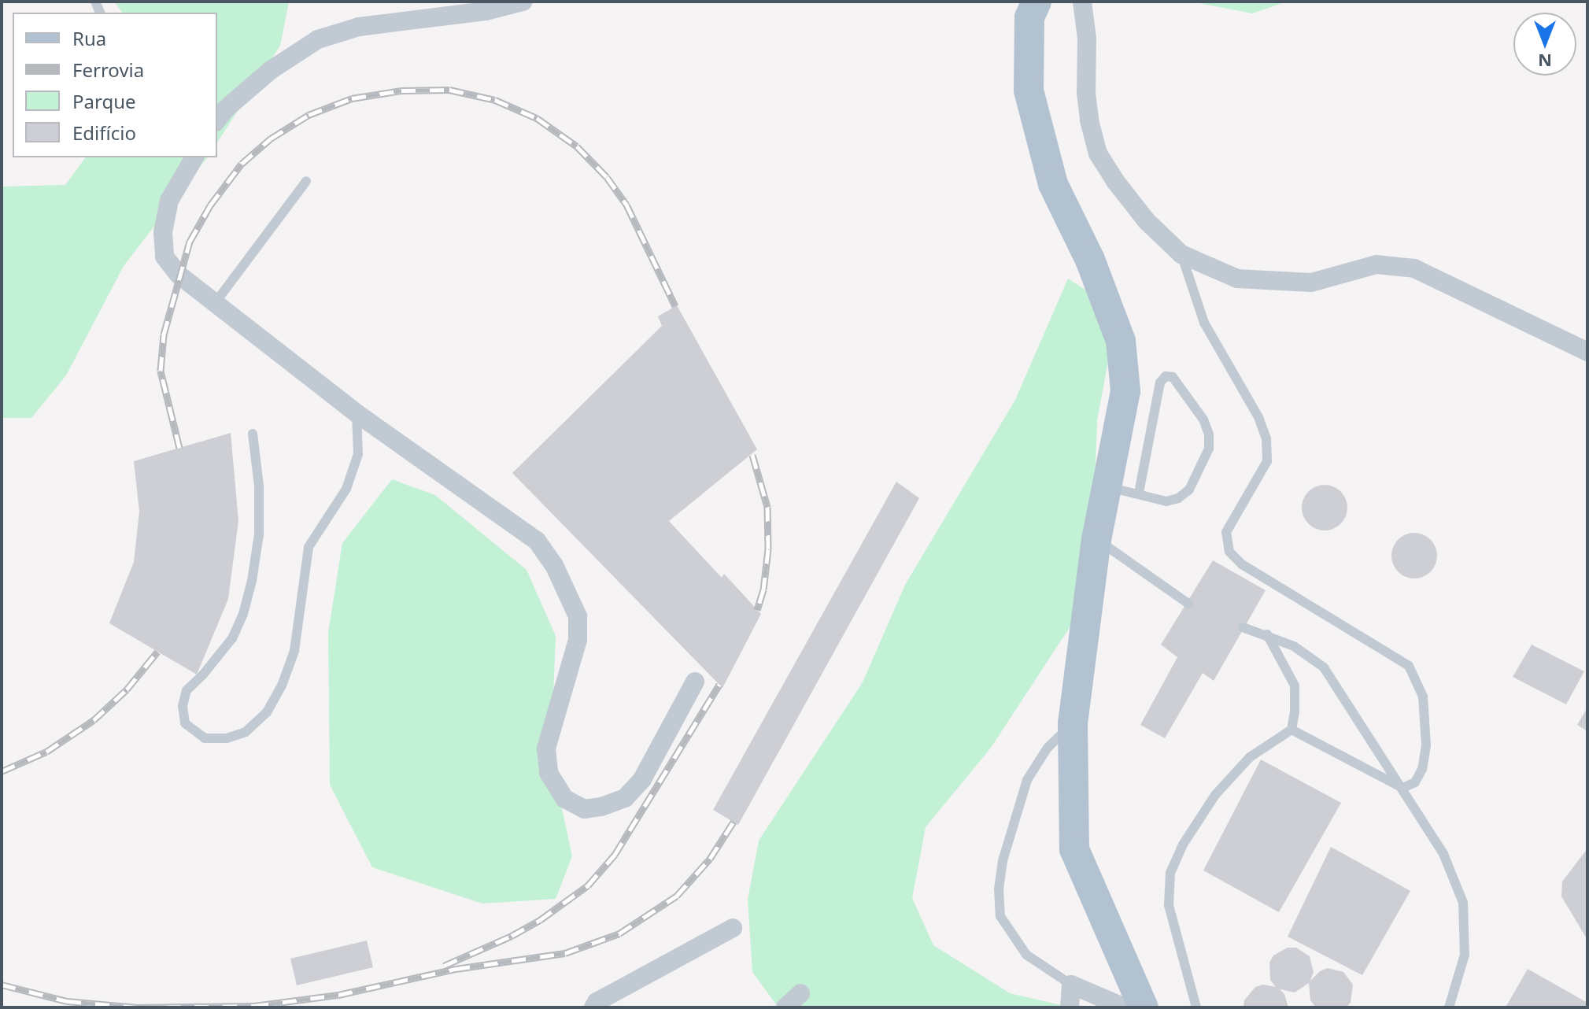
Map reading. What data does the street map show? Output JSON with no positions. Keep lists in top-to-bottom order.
{
  "legend": [
    "Rua",
    "Ferrovia",
    "Parque",
    "Edifício"
  ],
  "north": "bottom"
}
